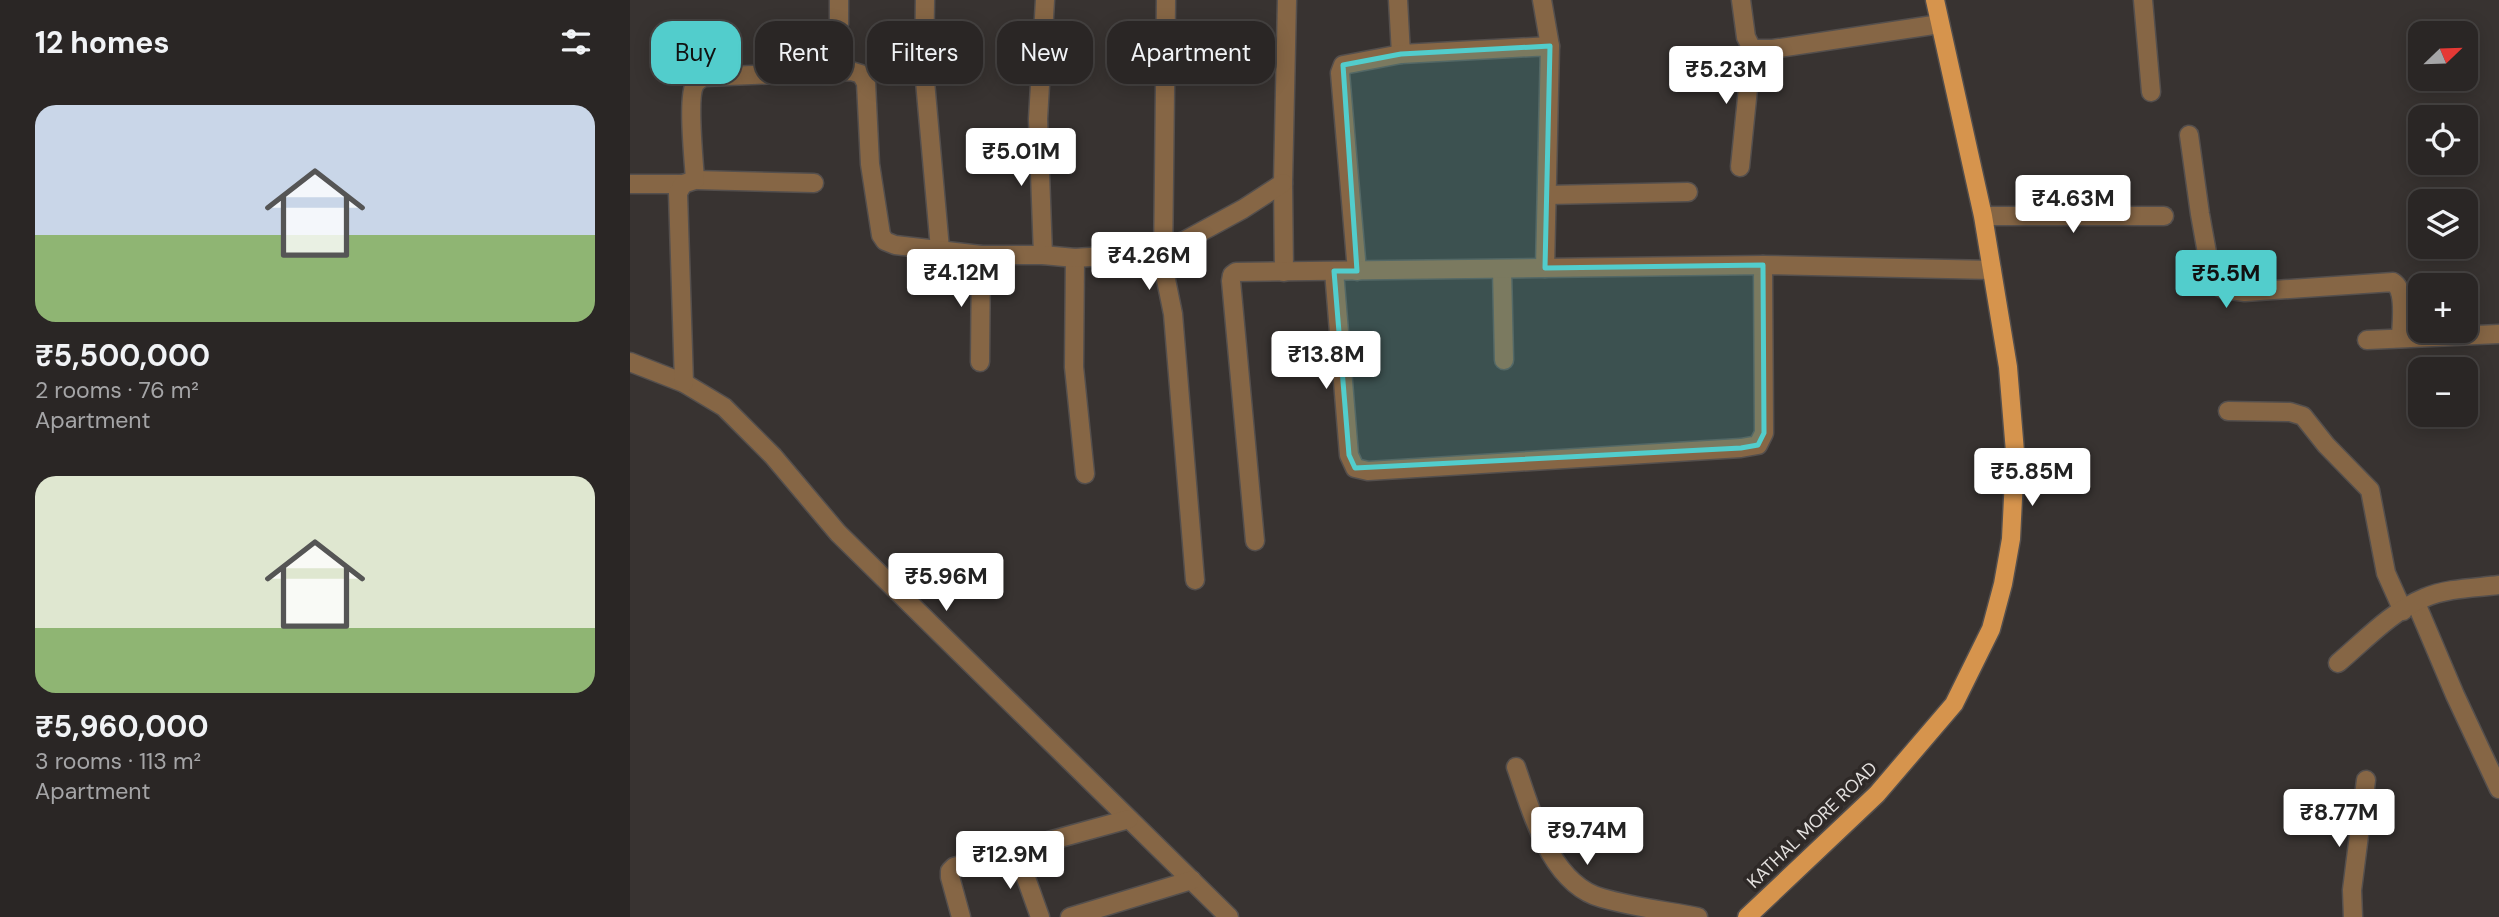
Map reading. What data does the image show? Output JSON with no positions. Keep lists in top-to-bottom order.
{
  "streets": {
    "main road": ["KATHAL MORE ROAD"]
  },
  "north": "top right",
  "page": {
    "heading": "12 homes",
    "map_buttons": ["+", "−"],
    "chip": [
      "Buy",
      "Rent",
      "Filters",
      "New",
      "Apartment"
    ],
    "price": [
      "₹5.23M",
      "₹5.01M",
      "₹4.63M",
      "₹4.26M",
      "₹4.12M",
      "₹5.5M",
      "₹13.8M",
      "₹5.85M",
      "₹5.96M",
      "₹8.77M",
      "₹9.74M",
      "₹12.9M"
    ],
    "list": [
      {
        "name": "₹5,500,000",
        "note": "2 rooms · 76 m² · Apartment"
      },
      {
        "name": "₹5,960,000",
        "note": "3 rooms · 113 m² · Apartment"
      }
    ]
  }
}
